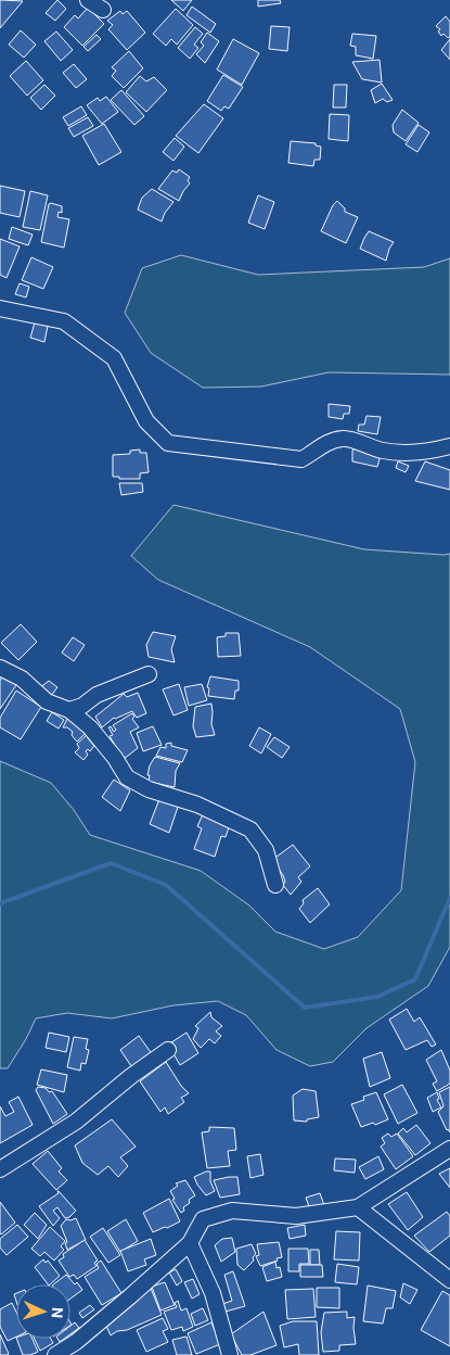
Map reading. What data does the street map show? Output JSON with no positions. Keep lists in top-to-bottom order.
{
  "north": "right"
}
